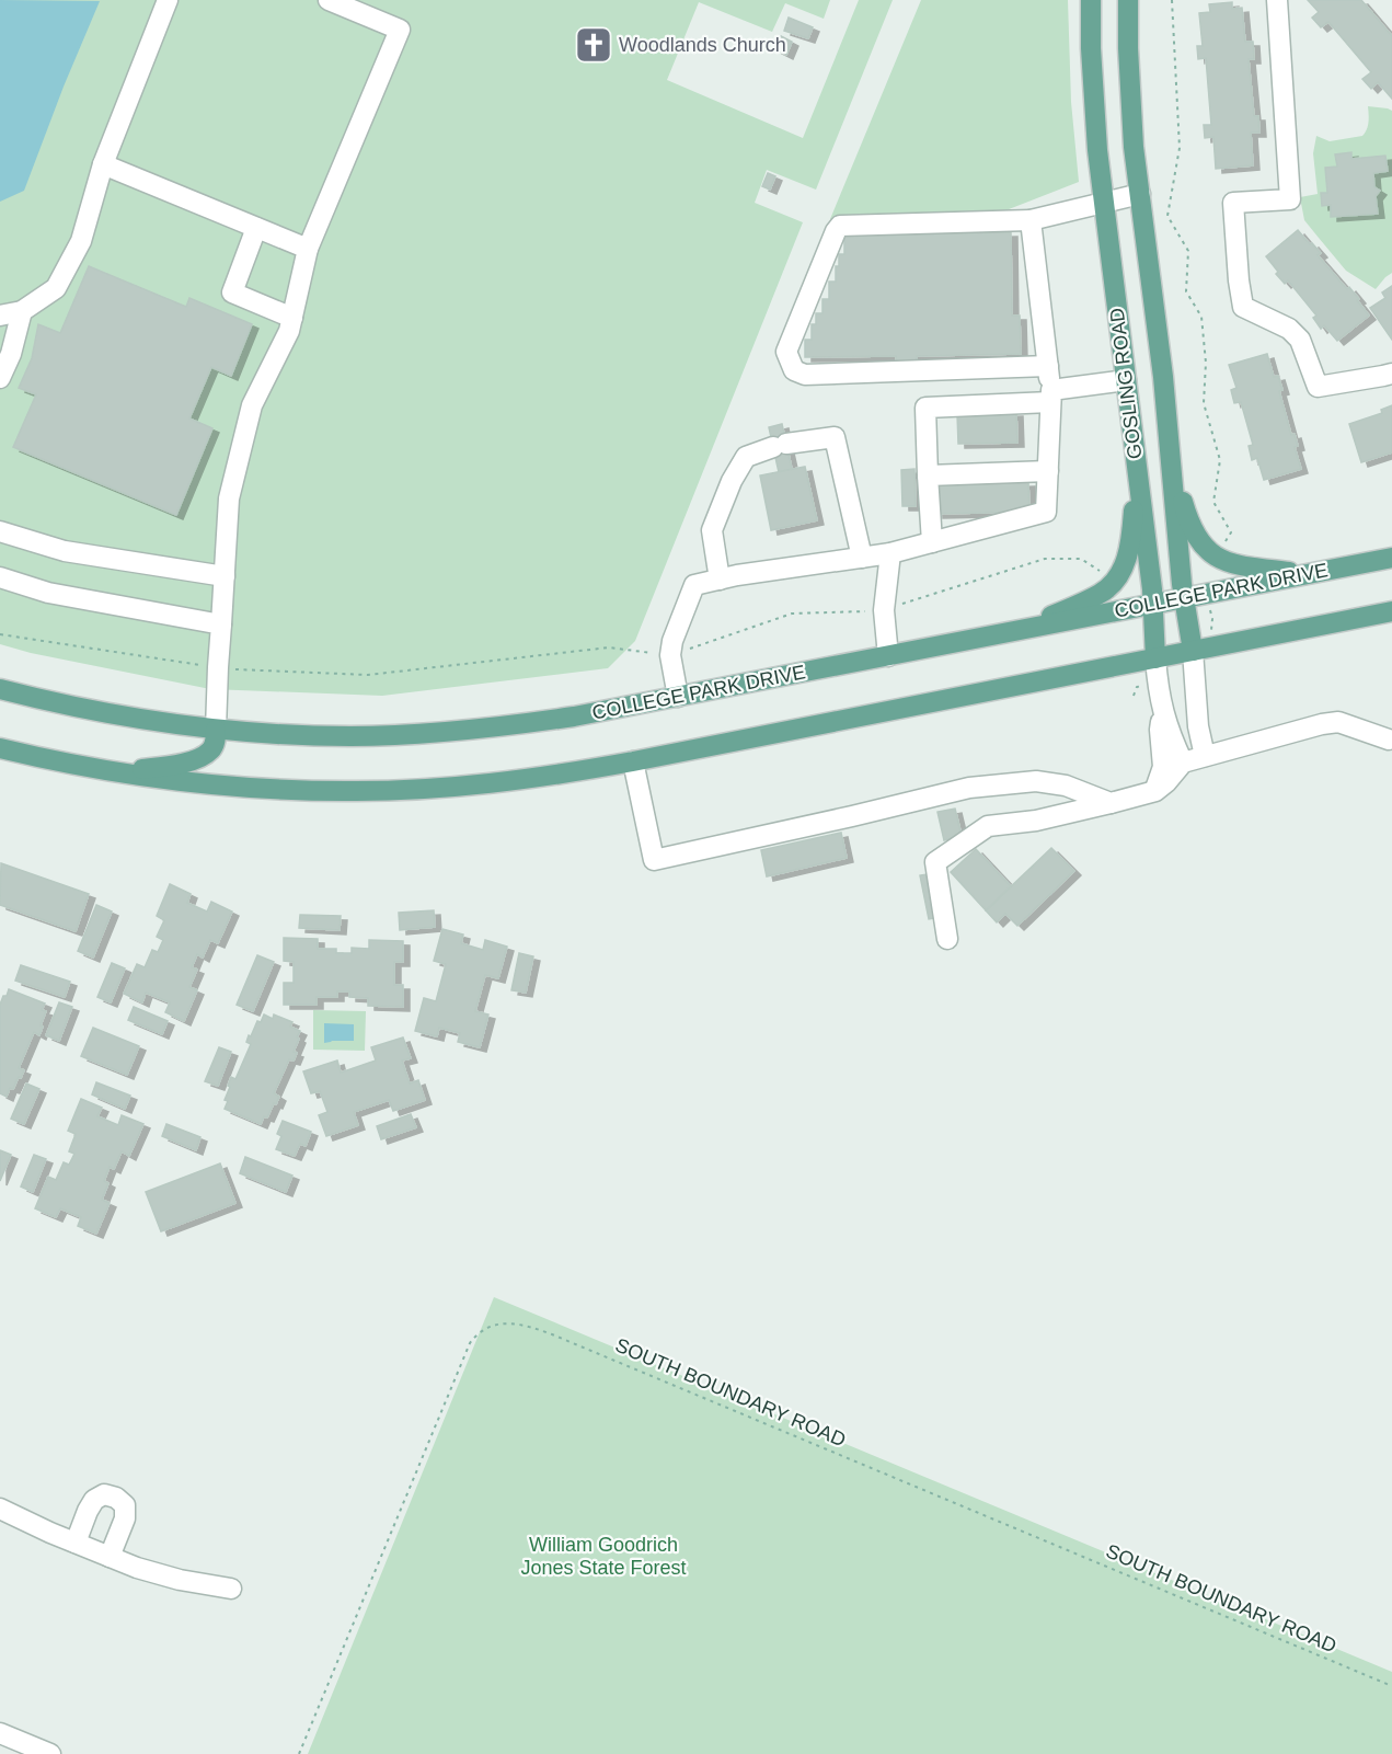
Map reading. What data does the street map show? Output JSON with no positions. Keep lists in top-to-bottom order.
{
  "streets": {
    "main road": ["GOSLING ROAD", "COLLEGE PARK DRIVE"],
    "path": ["SOUTH BOUNDARY ROAD"]
  },
  "crossings": [
    ["GOSLING ROAD", "COLLEGE PARK DRIVE"]
  ],
  "parks": ["William Goodrich Jones State Forest"],
  "places": {
    "church": ["Woodlands Church"]
  }
}
